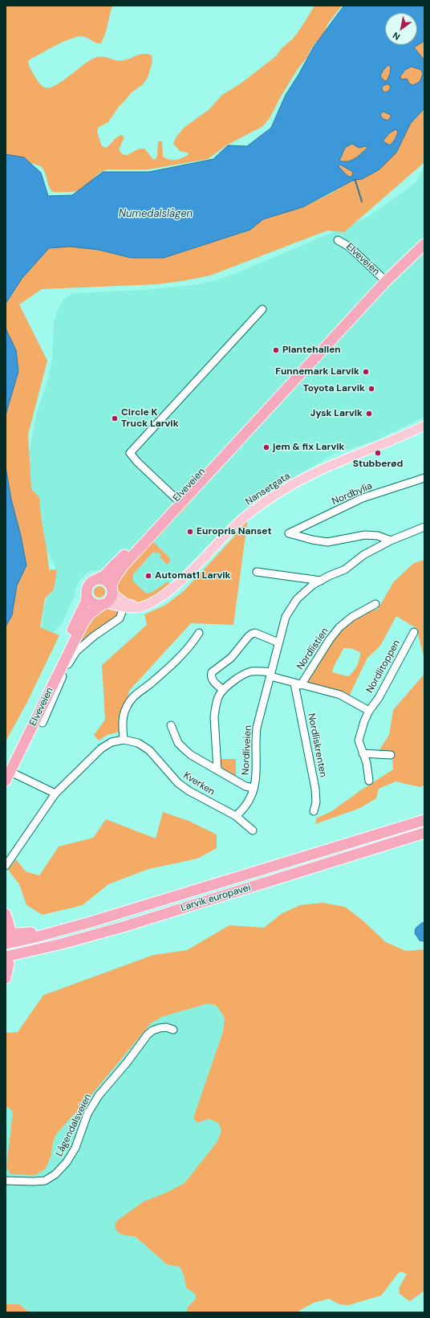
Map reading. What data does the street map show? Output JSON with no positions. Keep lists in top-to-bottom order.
{
  "streets": {
    "highway": ["Elveveien", "Larvik europavei"],
    "main road": ["Nansetgata"],
    "street": [
      "Nordbylia",
      "Nordlistien",
      "Nordlitoppen",
      "Nordliskrenten",
      "Nordliveien",
      "Kverken",
      "Lågendalsveien"
    ]
  },
  "crossings": [
    ["Elveveien", "Nansetgata"],
    ["Nordbylia", "Nordliveien"],
    ["Nordlistien", "Nordliskrenten"],
    ["Nordliveien", "Kverken"]
  ],
  "water": ["Numedalslågen"],
  "places": [
    "Plantehallen",
    "Funnemark Larvik",
    "Toyota Larvik",
    "Jysk Larvik",
    "Circle K Truck Larvik",
    "jem & fix Larvik",
    "Stubberød",
    "Europris Nanset",
    "Automat1 Larvik"
  ],
  "north": "bottom left"
}
